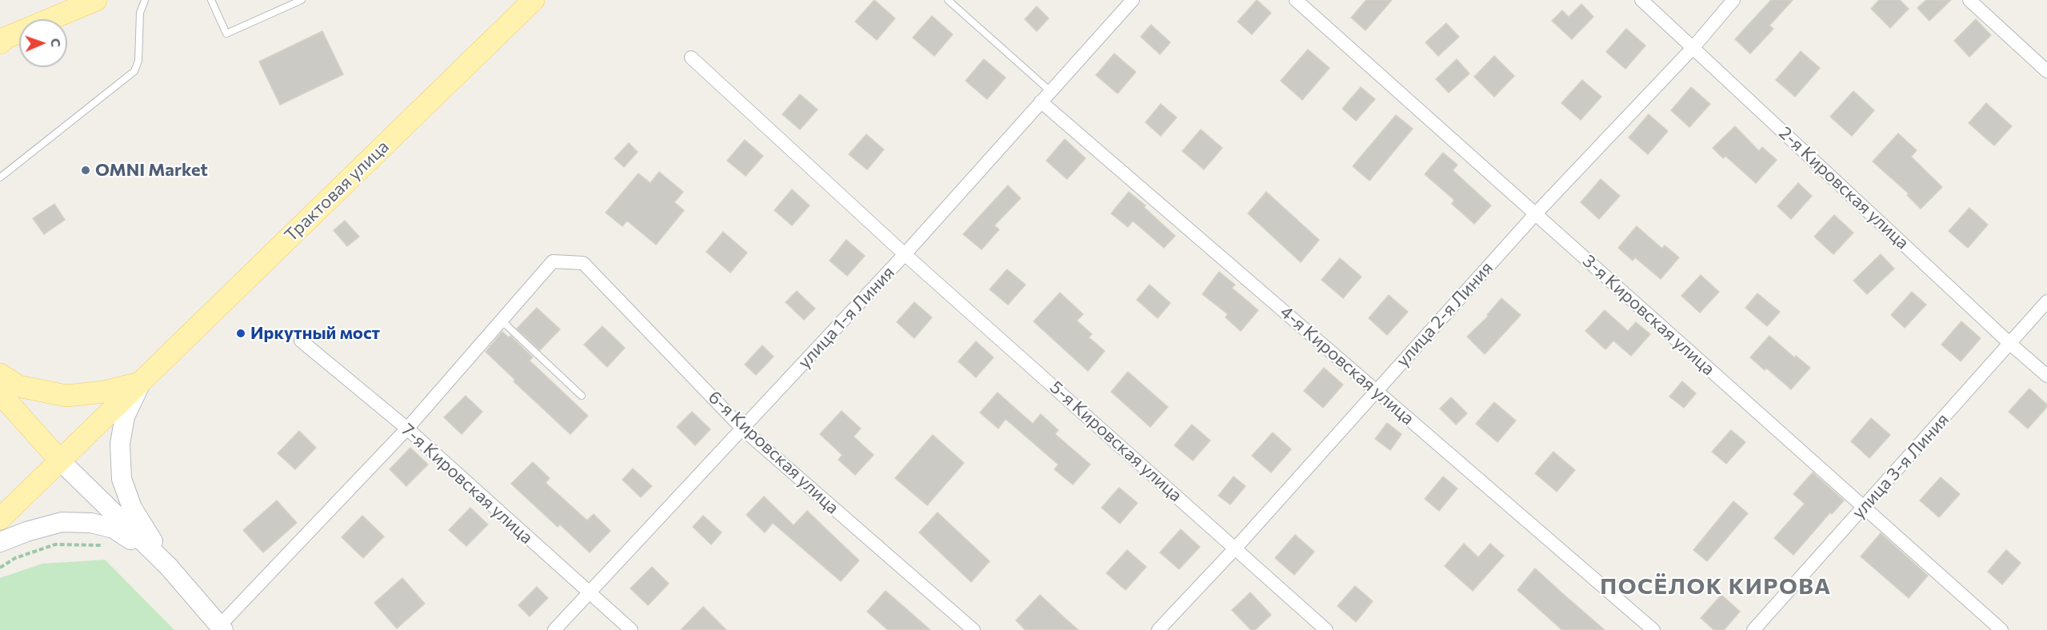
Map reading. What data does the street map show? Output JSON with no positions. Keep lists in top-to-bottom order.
{
  "streets": {
    "main road": ["Трактовая улица"],
    "street": [
      "2-я Кировская улица",
      "улица 2-я Линия",
      "3-я Кировская улица",
      "улица 1-я Линия",
      "4-я Кировская улица",
      "5-я Кировская улица",
      "6-я Кировская улица",
      "улица 3-я Линия",
      "7-я Кировская улица"
    ]
  },
  "crossings": [
    ["2-я Кировская улица", "улица 2-я Линия"],
    ["2-я Кировская улица", "улица 3-я Линия"],
    ["улица 2-я Линия", "3-я Кировская улица"],
    ["улица 2-я Линия", "4-я Кировская улица"],
    ["улица 2-я Линия", "5-я Кировская улица"],
    ["3-я Кировская улица", "улица 3-я Линия"],
    ["улица 1-я Линия", "4-я Кировская улица"],
    ["улица 1-я Линия", "5-я Кировская улица"],
    ["улица 1-я Линия", "6-я Кировская улица"],
    ["улица 1-я Линия", "7-я Кировская улица"]
  ],
  "districts": ["ПОСЁЛОК КИРОВА"],
  "places": ["OMNI Market", "Иркутный мост"],
  "north": "right"
}
